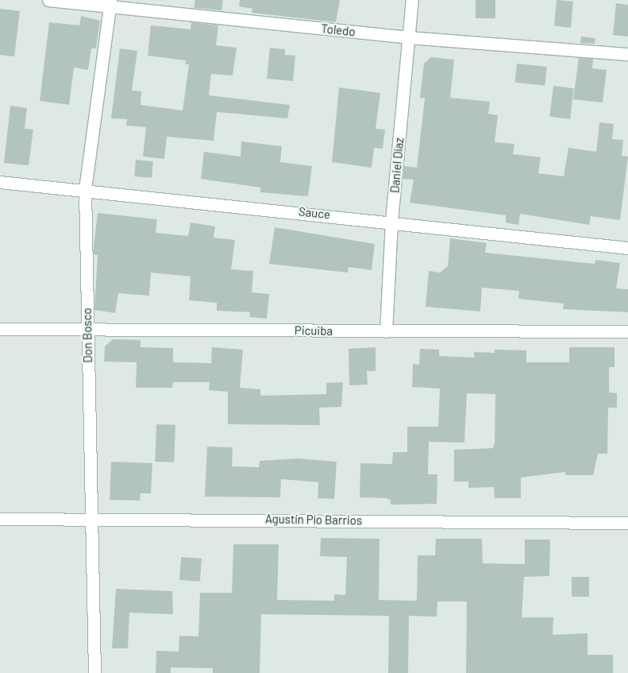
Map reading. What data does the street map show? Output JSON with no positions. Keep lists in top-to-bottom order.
{
  "streets": {
    "street": [
      "Toledo",
      "Daniel Díaz",
      "Sauce",
      "Picuiba",
      "Don Bosco",
      "Agustín Pío Barrios"
    ]
  },
  "crossings": [
    ["Toledo", "Daniel Díaz"],
    ["Toledo", "Don Bosco"],
    ["Daniel Díaz", "Sauce"],
    ["Daniel Díaz", "Picuiba"],
    ["Sauce", "Don Bosco"],
    ["Picuiba", "Don Bosco"],
    ["Don Bosco", "Agustín Pío Barrios"]
  ]
}
